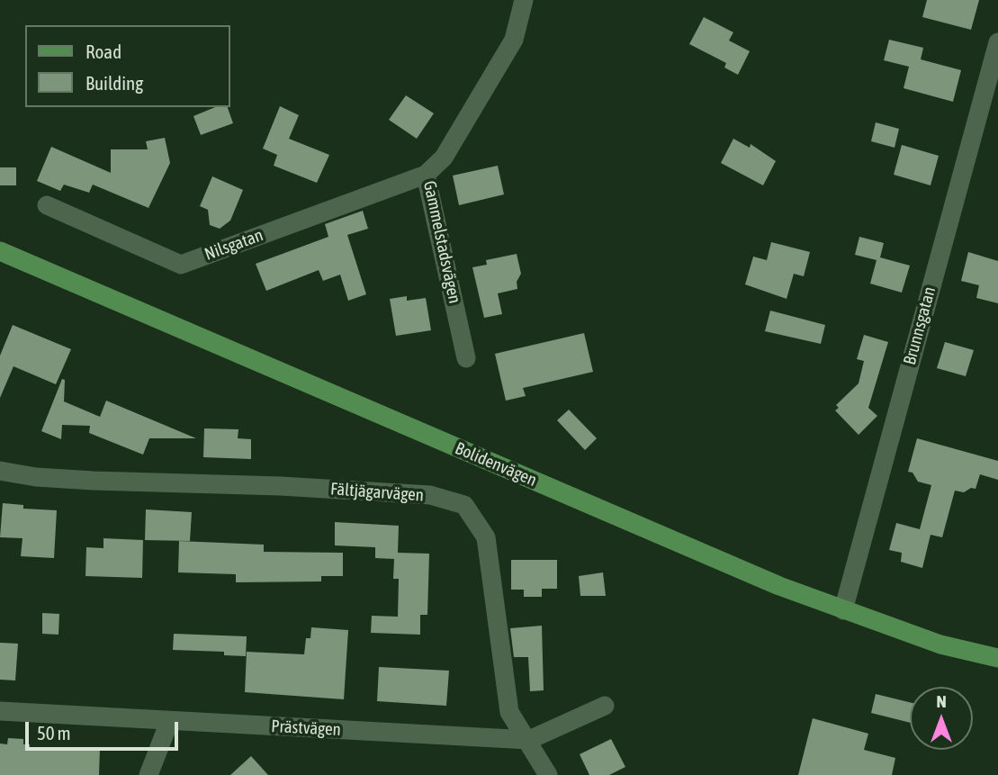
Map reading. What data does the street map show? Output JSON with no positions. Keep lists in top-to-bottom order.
{
  "streets": {
    "main road": ["Bolidenvägen"],
    "street": [
      "Gammelstadsvägen",
      "Nilsgatan",
      "Brunnsgatan",
      "Fältjägarvägen",
      "Prästvägen"
    ]
  },
  "crossings": [
    ["Gammelstadsvägen", "Nilsgatan"],
    ["Brunnsgatan", "Bolidenvägen"],
    ["Fältjägarvägen", "Prästvägen"]
  ],
  "legend": ["Road", "Building"],
  "scale_bar": "50 m",
  "north": "top"
}
